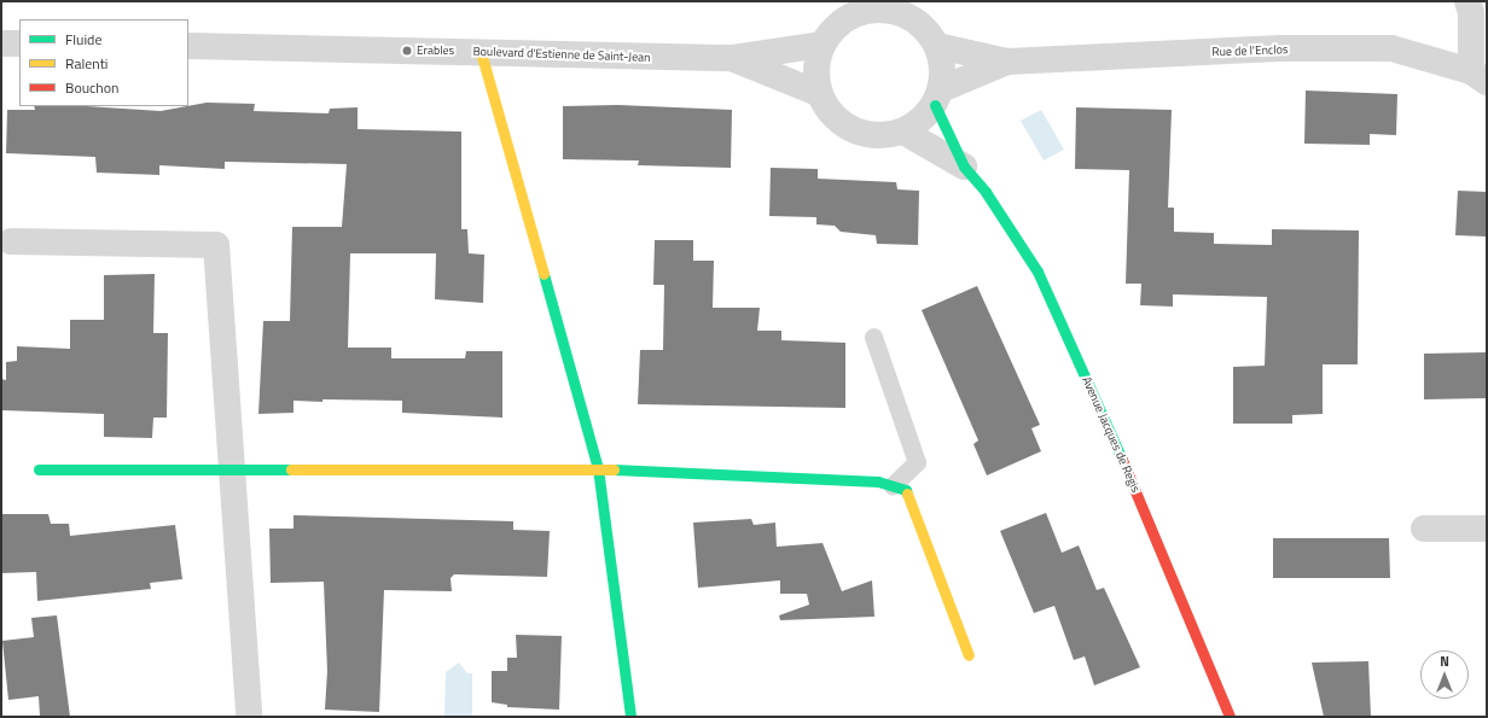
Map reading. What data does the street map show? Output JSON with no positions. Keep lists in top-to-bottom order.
{
  "streets": {
    "street": ["Rue de l'Enclos", "Boulevard d'Estienne de Saint-Jean", "Avenue Jacques de Regis"]
  },
  "crossings": [
    ["Rue de l'Enclos", "Boulevard d'Estienne de Saint-Jean"],
    ["Rue de l'Enclos", "Avenue Jacques de Regis"],
    ["Boulevard d'Estienne de Saint-Jean", "Avenue Jacques de Regis"]
  ],
  "places": ["Erables"],
  "legend": ["Fluide", "Ralenti", "Bouchon"],
  "north": "top"
}
